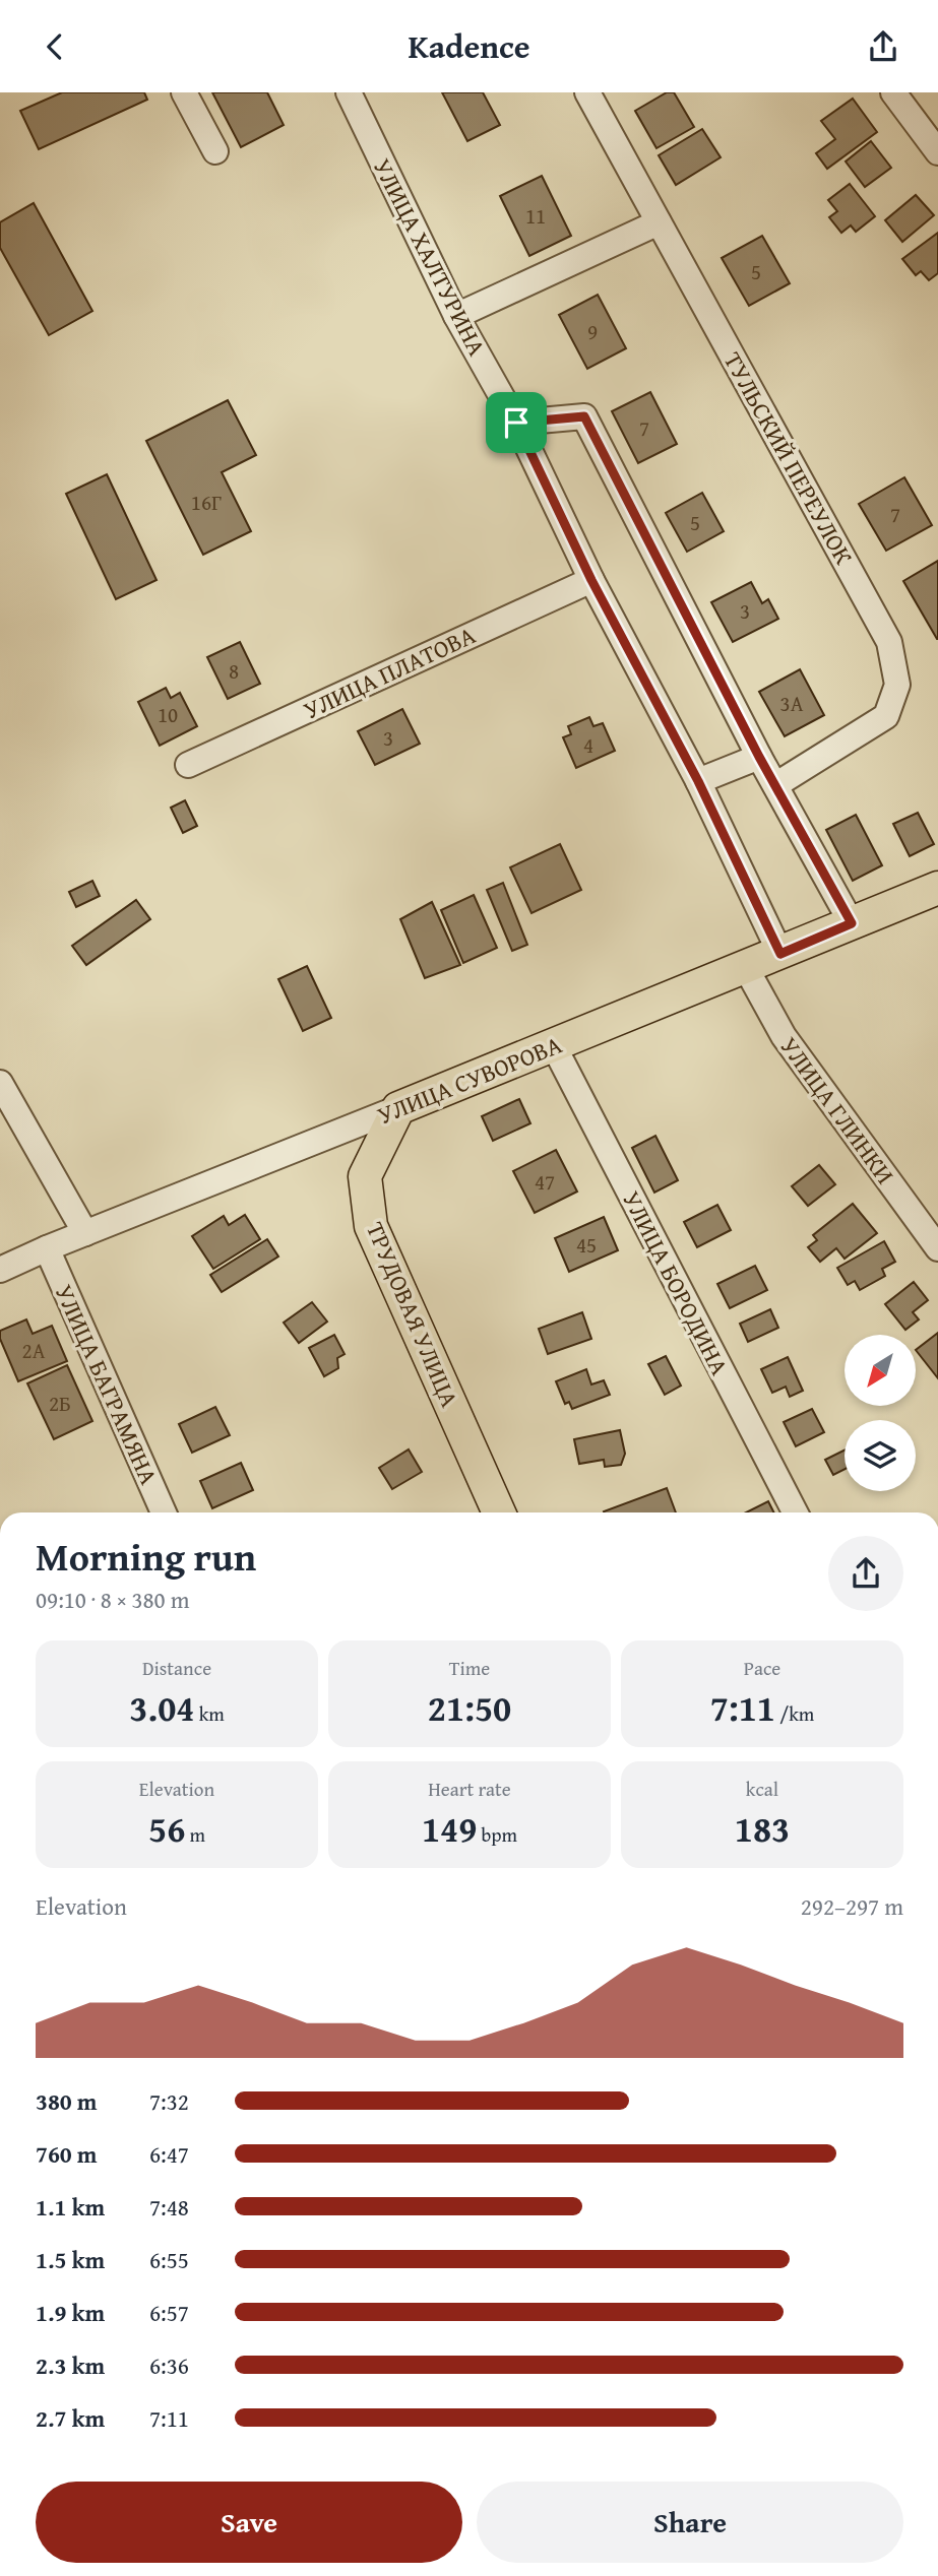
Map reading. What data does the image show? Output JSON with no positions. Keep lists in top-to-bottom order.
{
  "streets": {
    "main road": ["УЛИЦА СУВОРОВА", "ТРУДОВАЯ УЛИЦА"],
    "street": [
      "УЛИЦА ХАЛТУРИНА",
      "ТУЛЬСКИЙ ПЕРЕУЛОК",
      "УЛИЦА ПЛАТОВА",
      "УЛИЦА ГЛИНКИ",
      "УЛИЦА БОРОДИНА",
      "УЛИЦА БАГРАМЯНА"
    ]
  },
  "crossings": [
    ["УЛИЦА ХАЛТУРИНА", "УЛИЦА ПЛАТОВА"],
    ["УЛИЦА ХАЛТУРИНА", "УЛИЦА СУВОРОВА"],
    ["УЛИЦА СУВОРОВА", "УЛИЦА ГЛИНКИ"],
    ["УЛИЦА СУВОРОВА", "УЛИЦА БОРОДИНА"],
    ["УЛИЦА СУВОРОВА", "ТРУДОВАЯ УЛИЦА"],
    ["УЛИЦА СУВОРОВА", "УЛИЦА БАГРАМЯНА"]
  ],
  "house_numbers": [
    "11",
    "5",
    "9",
    "7",
    "16Г",
    "7",
    "5",
    "3",
    "8",
    "3А",
    "10",
    "3",
    "4",
    "47",
    "45",
    "2А",
    "2Б"
  ],
  "north": "bottom left",
  "page": {
    "header": "Kadence",
    "heading": ["Morning run", "09:10 · 8 × 380 m"],
    "stats": [
      ["Distance", "3.04 km"],
      ["Time", "21:50"],
      ["Pace", "7:11 /km"],
      ["Elevation", "56 m"],
      ["Heart rate", "149 bpm"],
      ["kcal", "183"]
    ],
    "chart": ["Elevation", "292–297 m"],
    "list": [
      {
        "name": "380 m",
        "note": "7:32"
      },
      {
        "name": "760 m",
        "note": "6:47"
      },
      {
        "name": "1.1 km",
        "note": "7:48"
      },
      {
        "name": "1.5 km",
        "note": "6:55"
      },
      {
        "name": "1.9 km",
        "note": "6:57"
      },
      {
        "name": "2.3 km",
        "note": "6:36"
      },
      {
        "name": "2.7 km",
        "note": "7:11"
      }
    ],
    "buttons": ["Save", "Share"]
  }
}
